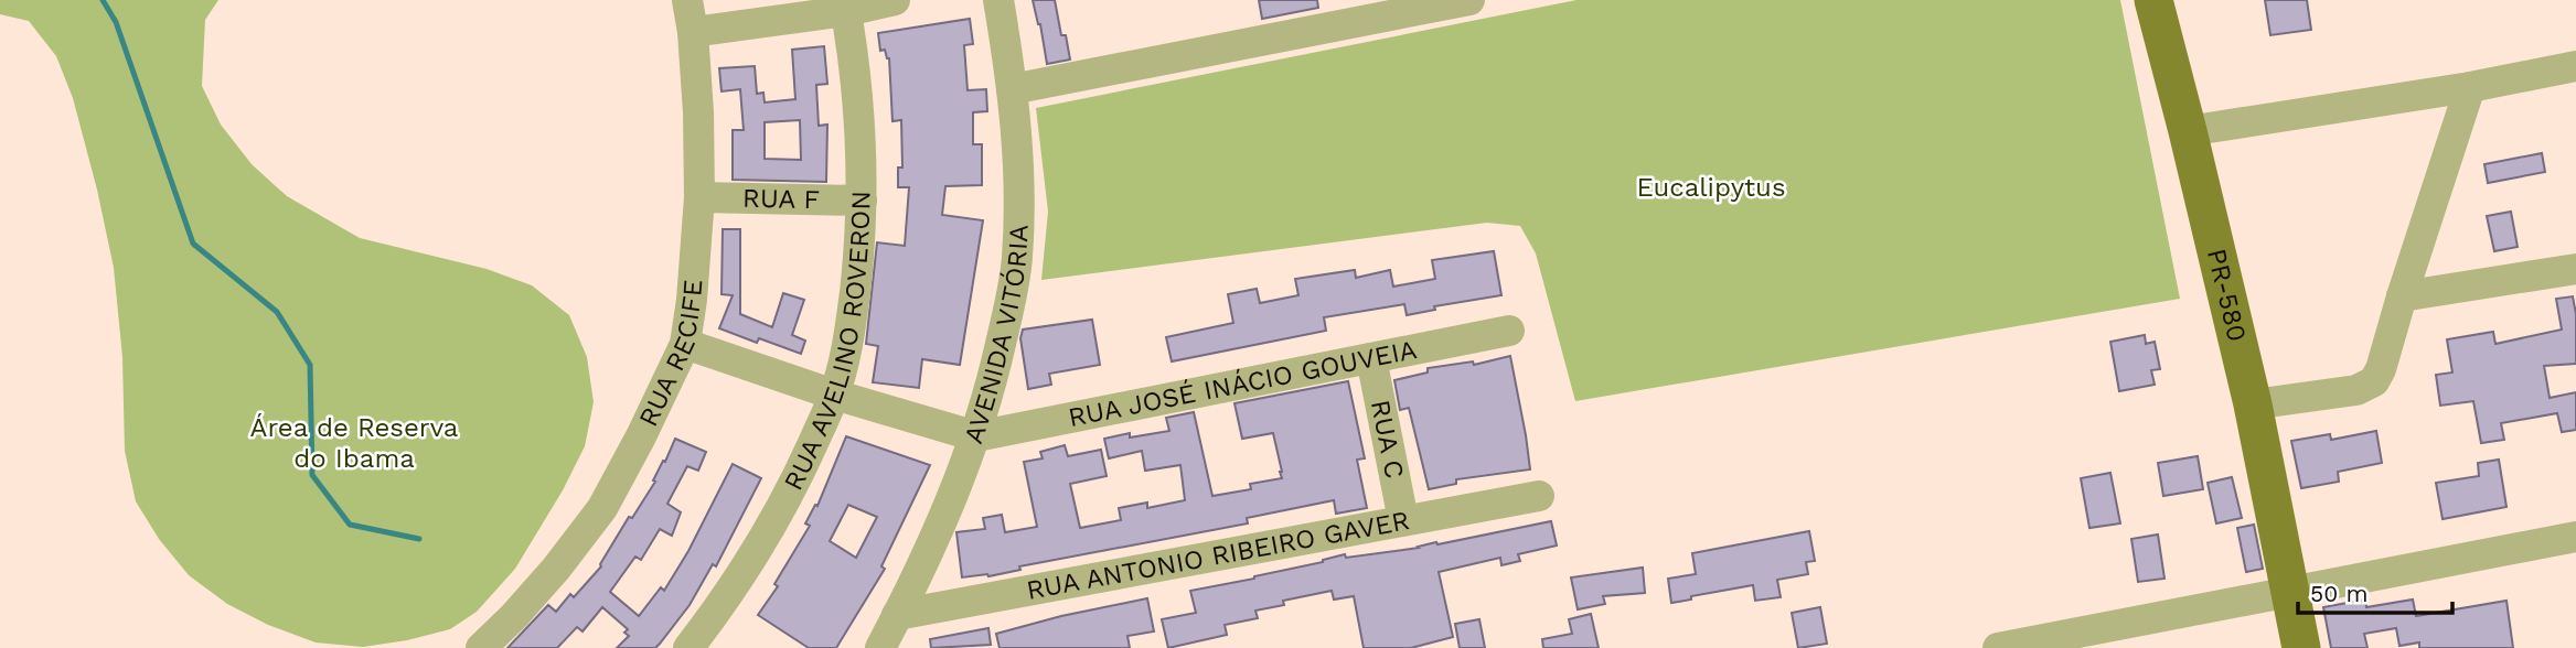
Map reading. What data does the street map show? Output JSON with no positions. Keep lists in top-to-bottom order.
{
  "streets": {
    "main road": ["PR-580"],
    "street": [
      "RUA F",
      "AVENIDA VITÓRIA",
      "RUA AVELINO ROVERON",
      "RUA RECIFE",
      "RUA JOSÉ INÁCIO GOUVEIA",
      "RUA C",
      "RUA ANTONIO RIBEIRO GAVER"
    ]
  },
  "crossings": [
    ["RUA F", "RUA AVELINO ROVERON"],
    ["RUA F", "RUA RECIFE"],
    ["AVENIDA VITÓRIA", "RUA JOSÉ INÁCIO GOUVEIA"],
    ["AVENIDA VITÓRIA", "RUA ANTONIO RIBEIRO GAVER"],
    ["RUA JOSÉ INÁCIO GOUVEIA", "RUA C"],
    ["RUA C", "RUA ANTONIO RIBEIRO GAVER"]
  ],
  "parks": ["Eucalipytus", "Área de Reserva do Ibama"],
  "scale_bar": "50 m"
}
